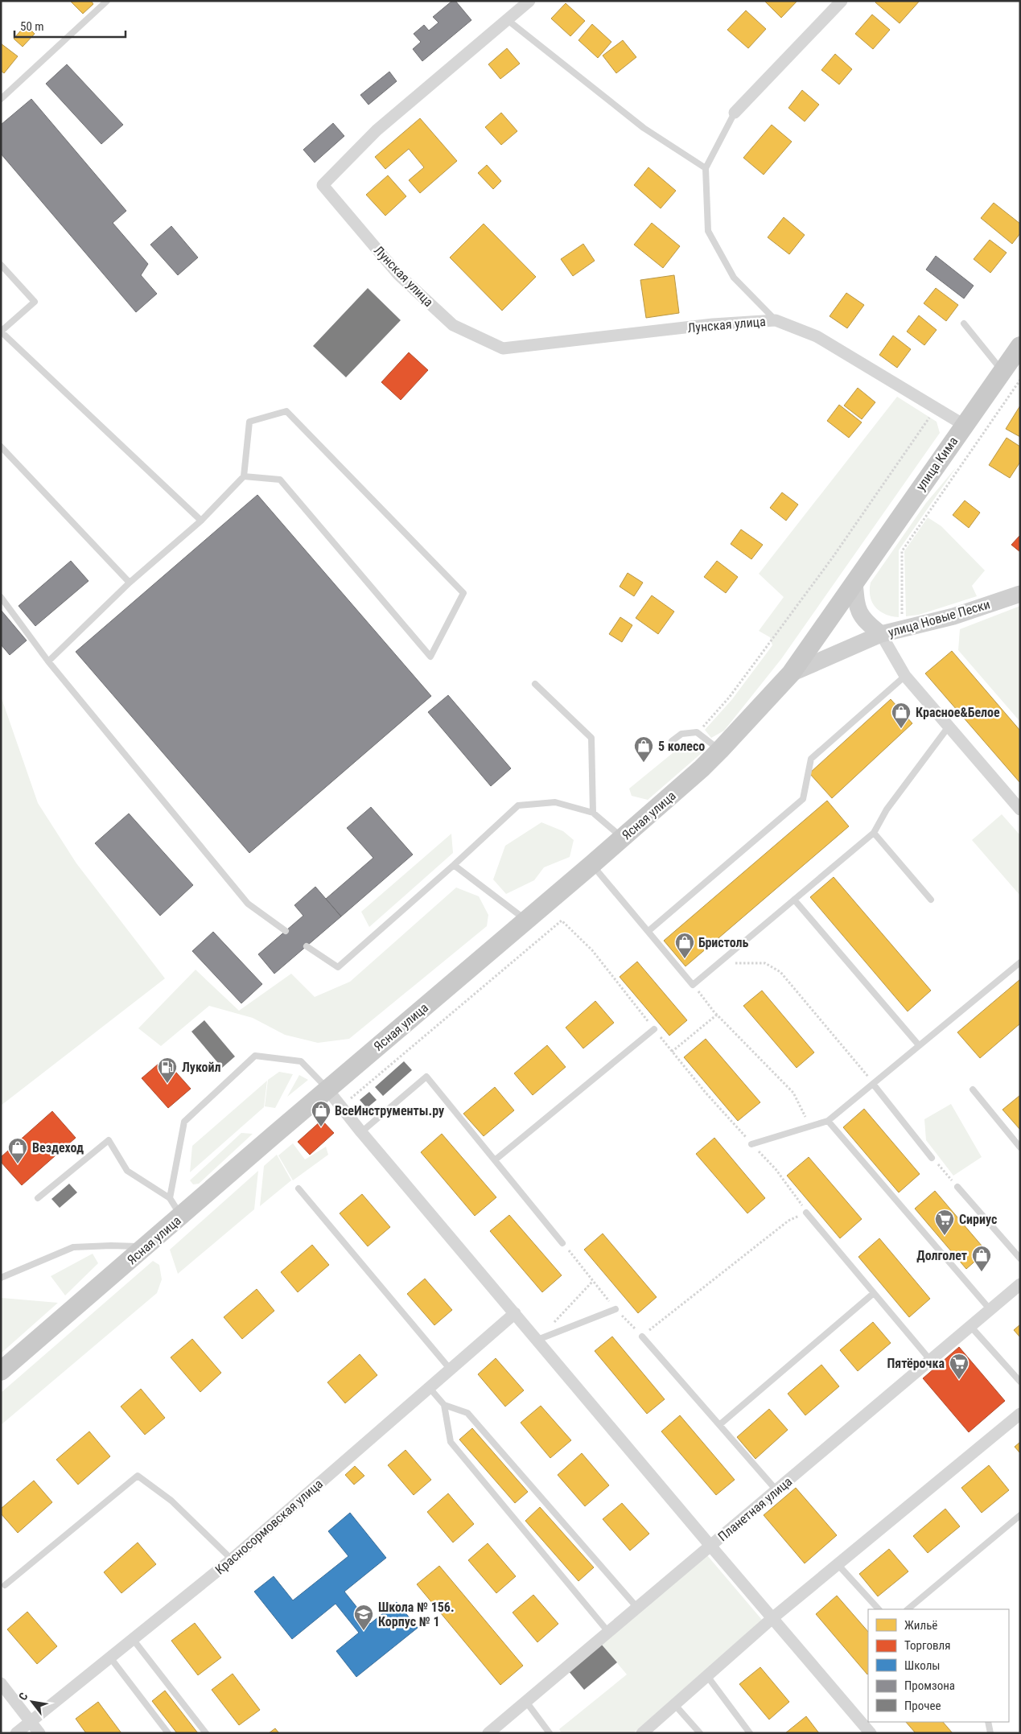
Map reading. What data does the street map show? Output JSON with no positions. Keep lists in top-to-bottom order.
{
  "streets": {
    "main road": ["улица Кима", "улица Новые Пески", "Ясная улица"],
    "street": ["Лунская улица", "Планетная улица", "Красносормовская улица"]
  },
  "crossings": [
    ["улица Кима", "улица Новые Пески"],
    ["улица Кима", "Ясная улица"],
    ["улица Новые Пески", "Ясная улица"]
  ],
  "places": {
    "shop": [
      "Красное&Белое",
      "5 колесо",
      "Бристоль",
      "ВсеИнструменты.ру",
      "Вездеход",
      "Долголет"
    ],
    "fuel station": ["Лукойл"],
    "supermarket": ["Сириус", "Пятёрочка"],
    "school or university": ["Школа № 156. Корпус № 1"]
  },
  "legend": [
    "Жильё",
    "Торговля",
    "Школы",
    "Промзона",
    "Прочее"
  ],
  "scale_bar": "50 m",
  "north": "top left"
}
